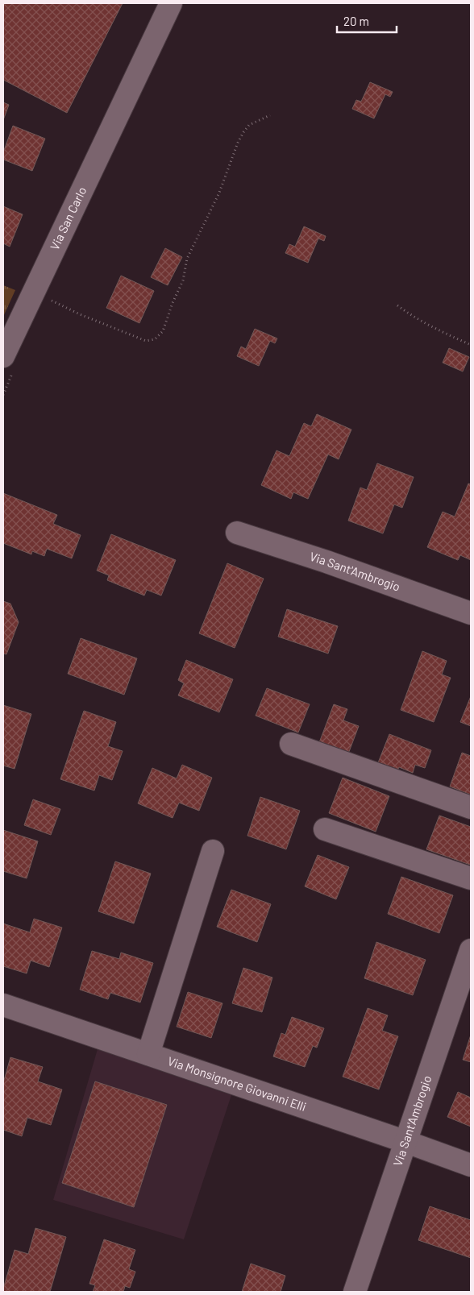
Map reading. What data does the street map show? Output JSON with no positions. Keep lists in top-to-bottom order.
{
  "streets": {
    "street": ["Via San Carlo", "Via Sant'Ambrogio", "Via Monsignore Giovanni Elli"]
  },
  "crossings": [
    ["Via Sant'Ambrogio", "Via Monsignore Giovanni Elli"]
  ],
  "scale_bar": "20 m"
}
